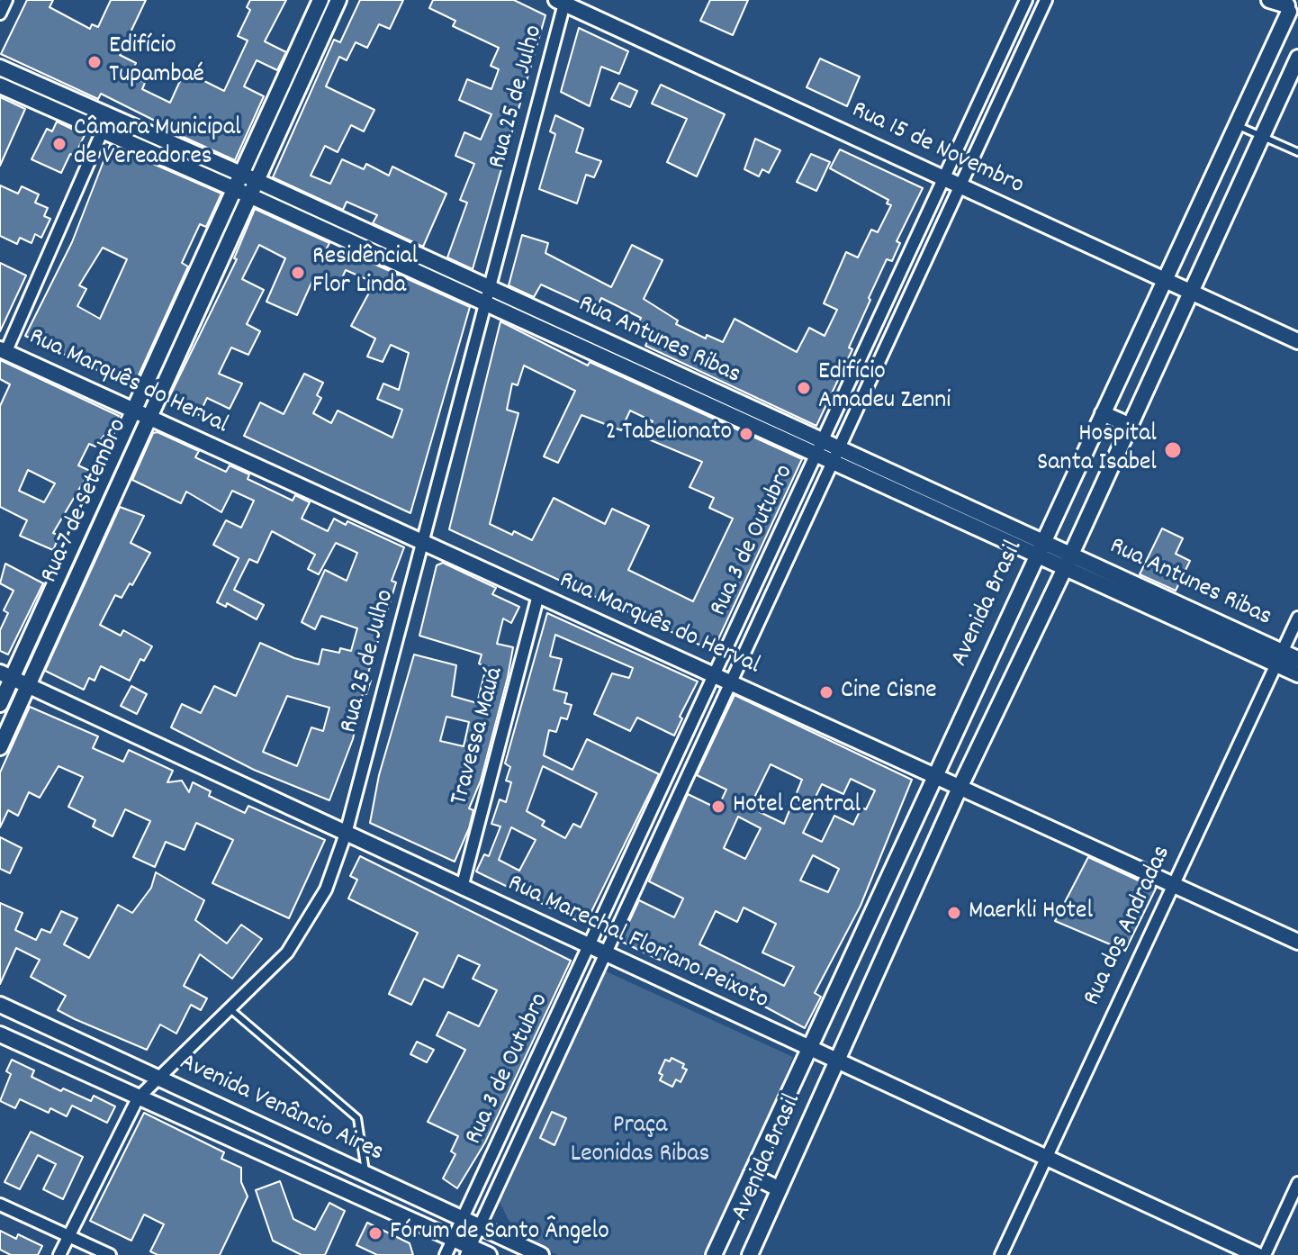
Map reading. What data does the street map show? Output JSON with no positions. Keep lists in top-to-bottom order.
{
  "streets": {
    "street": [
      "Rua 25 de Julho",
      "Rua 15 de Novembro",
      "Rua Antunes Ribas",
      "Rua Marquês do Herval",
      "Rua 7 de Setembro",
      "Rua 3 de Outubro",
      "Avenida Brasil",
      "Travessa Mauá",
      "Rua dos Andradas",
      "Rua Marechal Floriano Peixoto",
      "Avenida Venâncio Aires"
    ]
  },
  "crossings": [
    ["Rua 25 de Julho", "Rua 15 de Novembro"],
    ["Rua 25 de Julho", "Rua Antunes Ribas"],
    ["Rua 25 de Julho", "Rua Marquês do Herval"],
    ["Rua 25 de Julho", "Rua Marechal Floriano Peixoto"],
    ["Rua 25 de Julho", "Avenida Venâncio Aires"],
    ["Rua 15 de Novembro", "Rua 3 de Outubro"],
    ["Rua 15 de Novembro", "Avenida Brasil"],
    ["Rua Antunes Ribas", "Rua 7 de Setembro"],
    ["Rua Antunes Ribas", "Rua 3 de Outubro"],
    ["Rua Antunes Ribas", "Avenida Brasil"],
    ["Rua Antunes Ribas", "Rua dos Andradas"],
    ["Rua Marquês do Herval", "Rua 7 de Setembro"],
    ["Rua Marquês do Herval", "Rua 3 de Outubro"],
    ["Rua Marquês do Herval", "Avenida Brasil"],
    ["Rua Marquês do Herval", "Travessa Mauá"],
    ["Rua Marquês do Herval", "Rua dos Andradas"],
    ["Rua 7 de Setembro", "Rua Marechal Floriano Peixoto"],
    ["Rua 3 de Outubro", "Rua Marechal Floriano Peixoto"],
    ["Rua 3 de Outubro", "Avenida Venâncio Aires"],
    ["Avenida Brasil", "Rua Marechal Floriano Peixoto"],
    ["Travessa Mauá", "Rua Marechal Floriano Peixoto"],
    ["Rua dos Andradas", "Rua Marechal Floriano Peixoto"]
  ],
  "parks": ["Praça Leonidas Ribas"],
  "places": [
    "Edifício Tupambaé",
    "Câmara Municipal de Vereadores",
    "Residêncial Flor Linda",
    "Edifício Amadeu Zenni",
    "2 Tabelionato",
    "Hospital Santa Isabel",
    "Cine Cisne",
    "Hotel Central",
    "Maerkli Hotel",
    "Fórum de Santo Ângelo"
  ]
}
